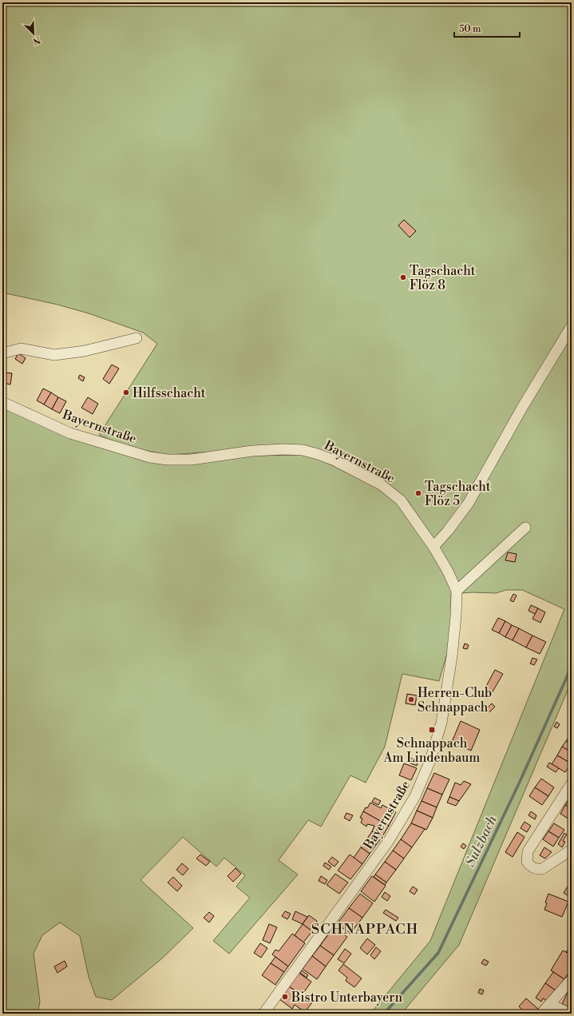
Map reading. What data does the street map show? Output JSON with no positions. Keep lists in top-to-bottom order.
{
  "streets": {
    "street": ["Bayernstraße"]
  },
  "districts": ["SCHNAPPACH"],
  "water": ["Sulzbach"],
  "places": {
    "other": [
      "Tagschacht Flöz 8",
      "Hilfsschacht",
      "Tagschacht Flöz 5",
      "Herren-Club Schnappach",
      "Bistro Unterbayern"
    ],
    "transit": ["Schnappach Am Lindenbaum"]
  },
  "scale_bar": "50 m",
  "north": "bottom right"
}
